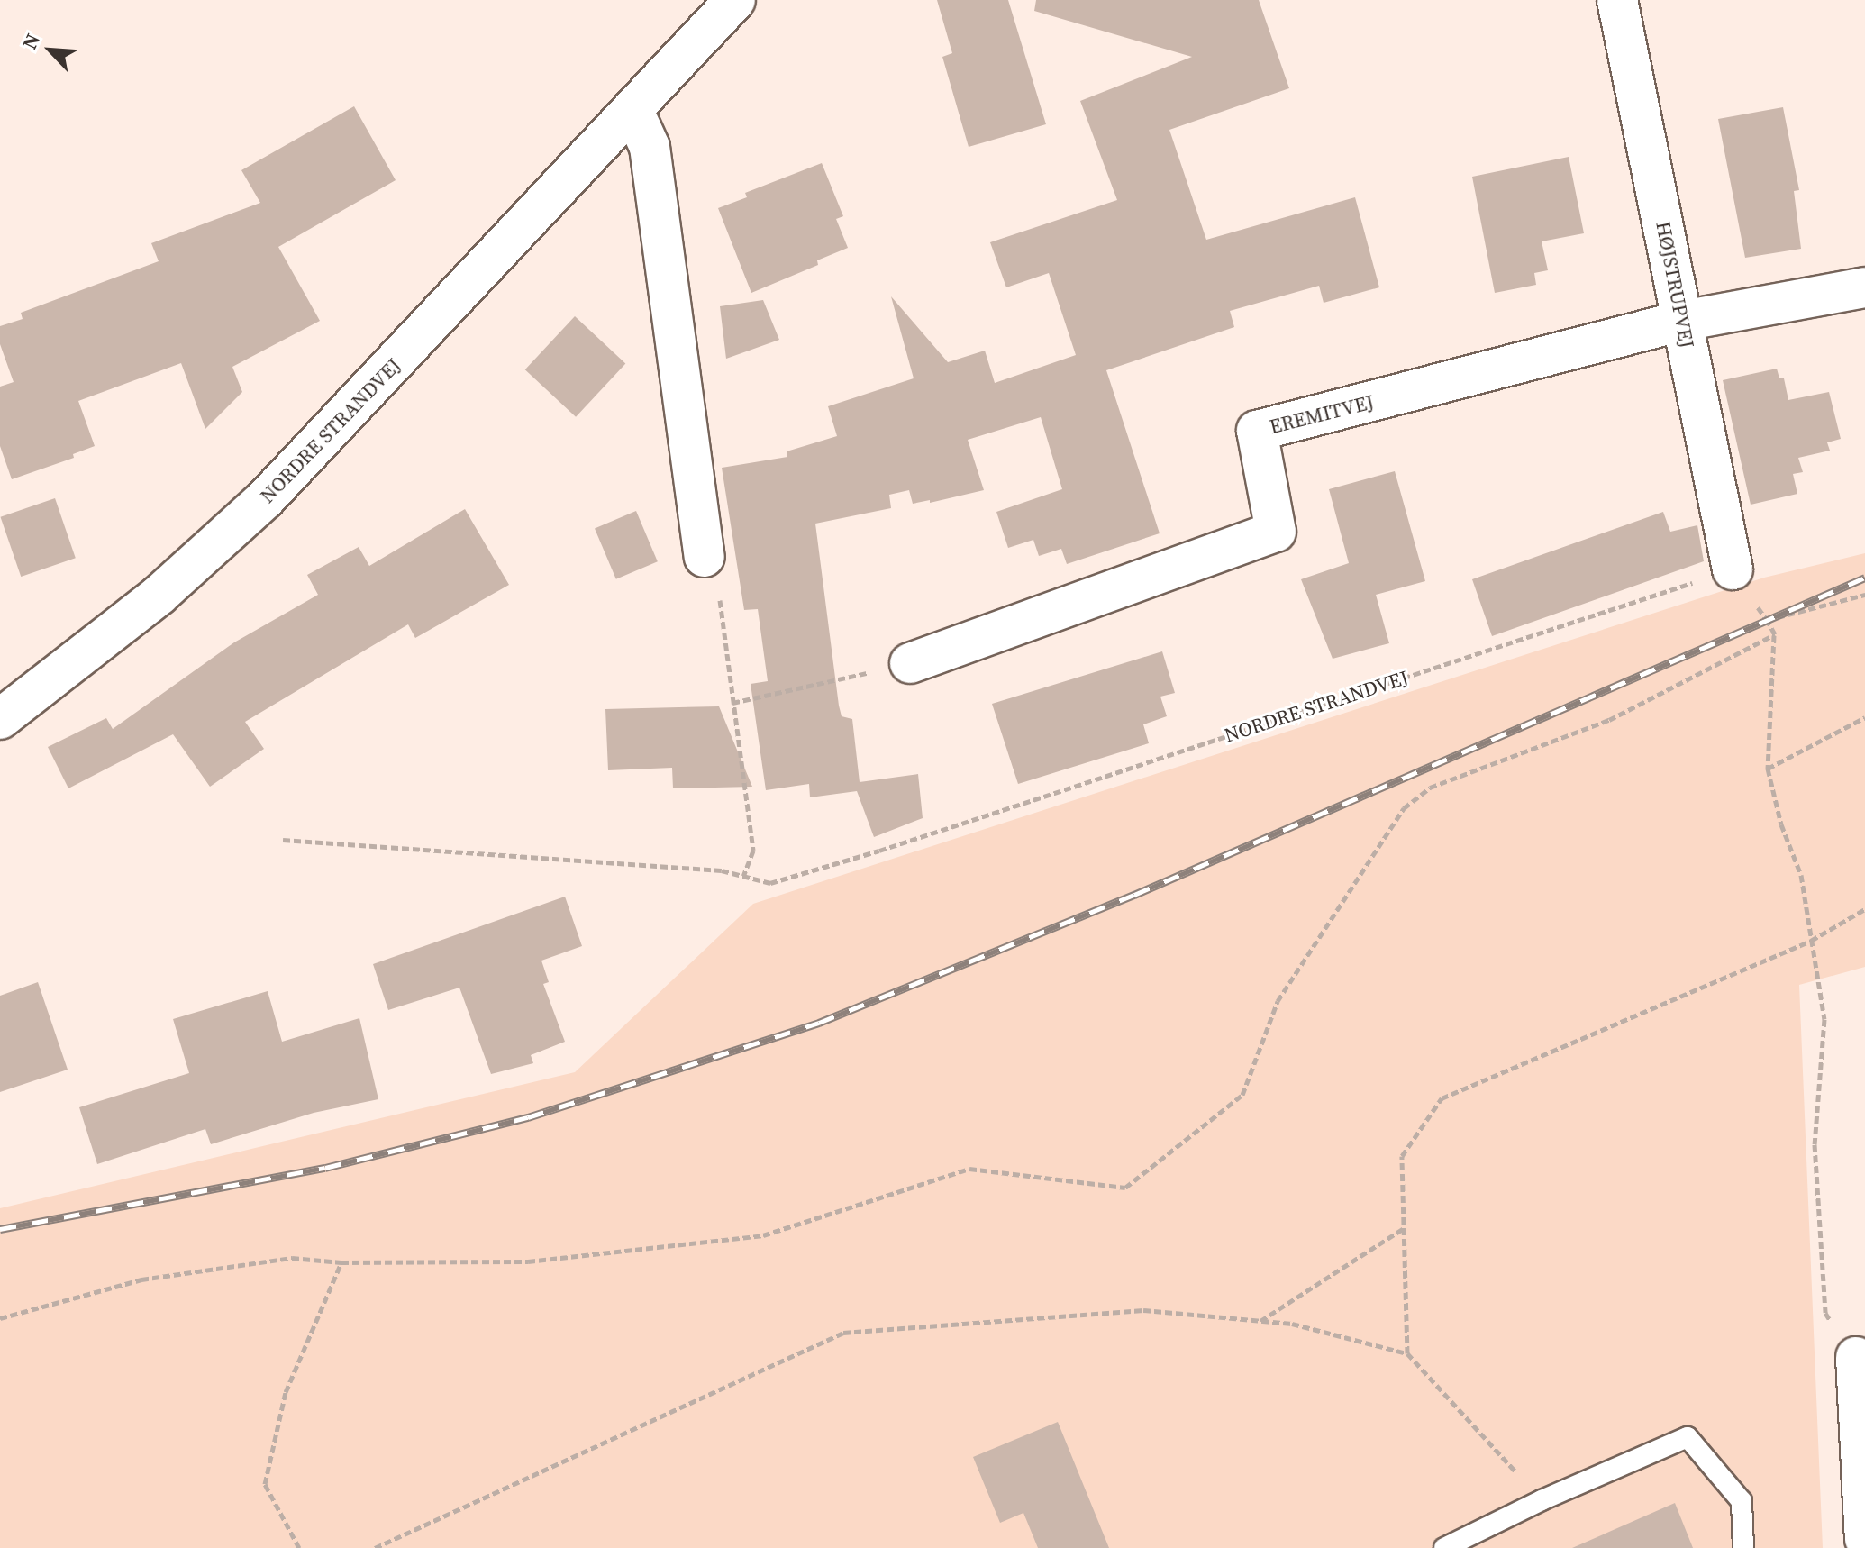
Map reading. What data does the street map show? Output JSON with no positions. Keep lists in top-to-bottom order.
{
  "streets": {
    "street": ["HØJSTRUPVEJ", "EREMITVEJ", "NORDRE STRANDVEJ"]
  },
  "crossings": [
    ["HØJSTRUPVEJ", "EREMITVEJ"],
    ["HØJSTRUPVEJ", "NORDRE STRANDVEJ"]
  ],
  "north": "top left"
}
